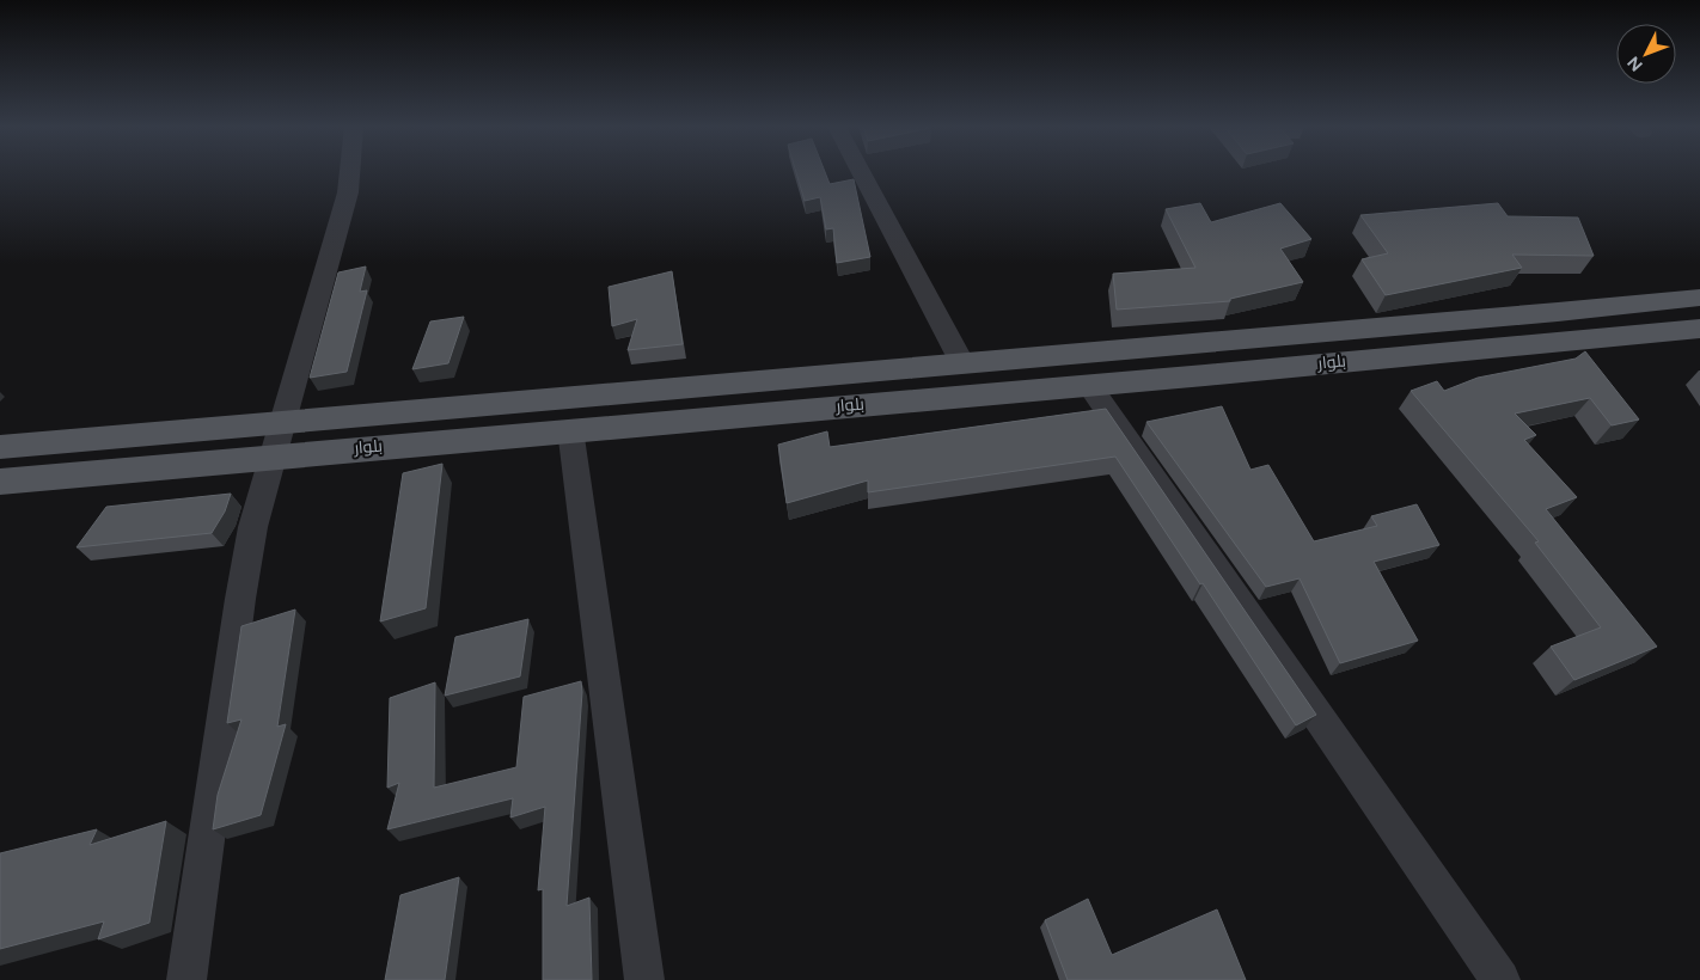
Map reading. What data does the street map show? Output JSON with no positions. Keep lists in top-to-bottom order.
{
  "streets": {
    "main road": ["بلوار"]
  },
  "north": "bottom left"
}
